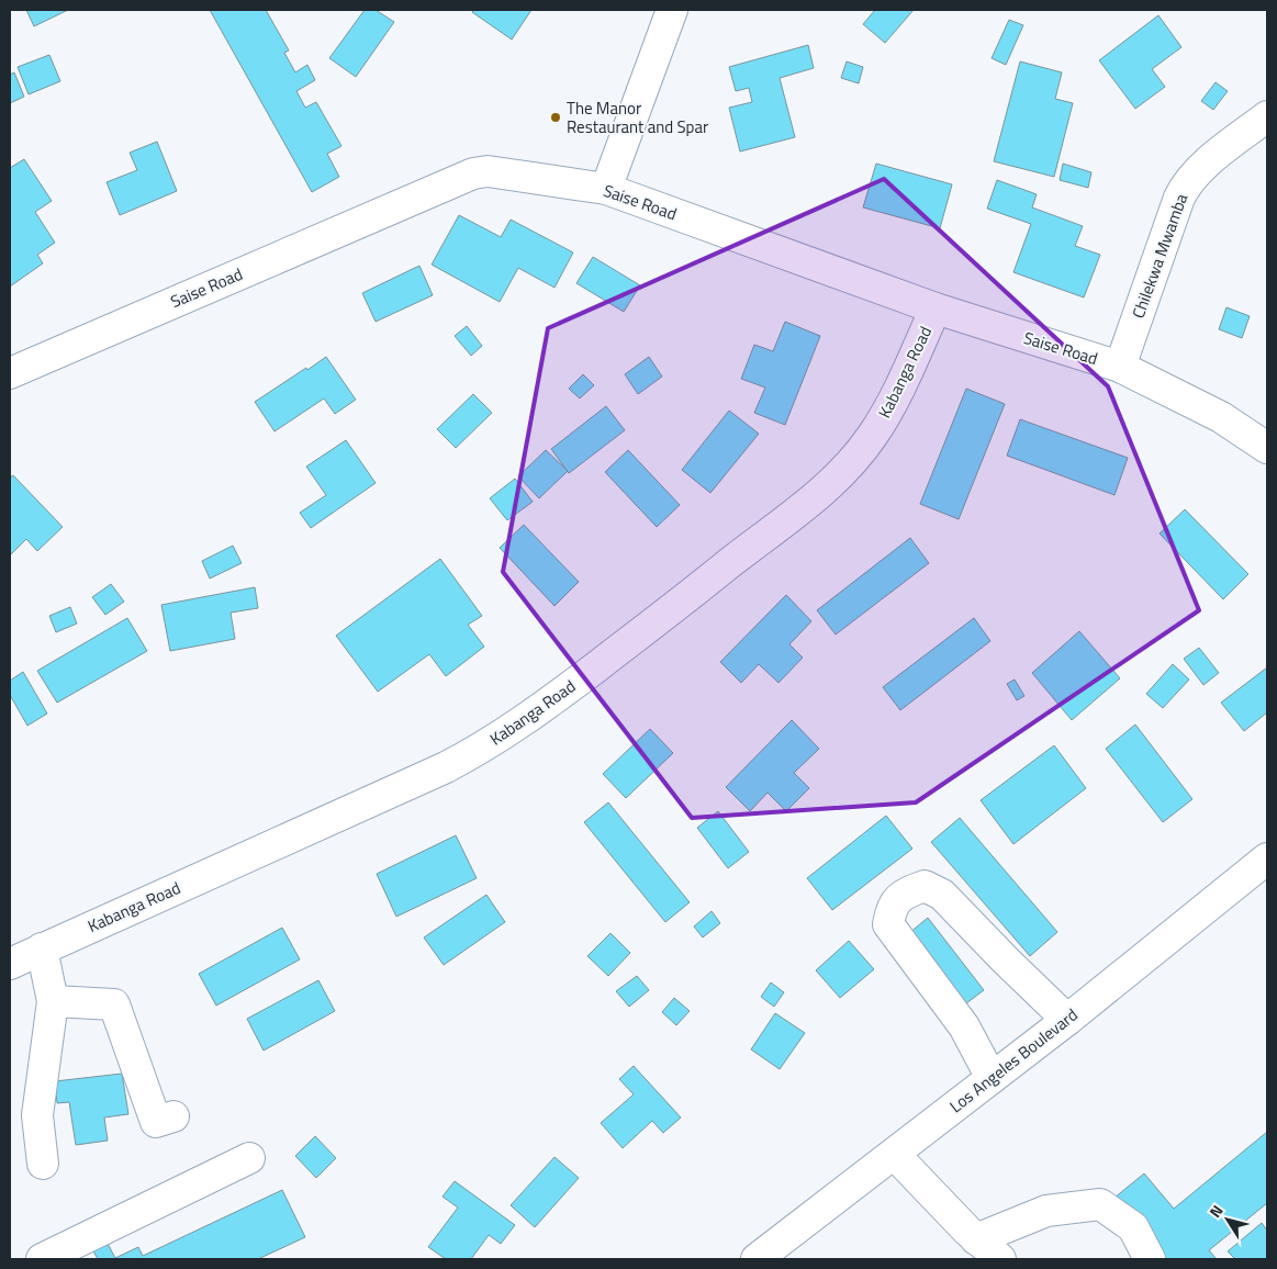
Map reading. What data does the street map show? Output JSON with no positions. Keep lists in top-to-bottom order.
{
  "streets": {
    "street": [
      "Saise Road",
      "Chilekwa Mwamba",
      "Kabanga Road",
      "Los Angeles Boulevard"
    ]
  },
  "crossings": [
    ["Saise Road", "Chilekwa Mwamba"],
    ["Saise Road", "Kabanga Road"]
  ],
  "places": ["The Manor Restaurant and Spar"],
  "north": "top left"
}
